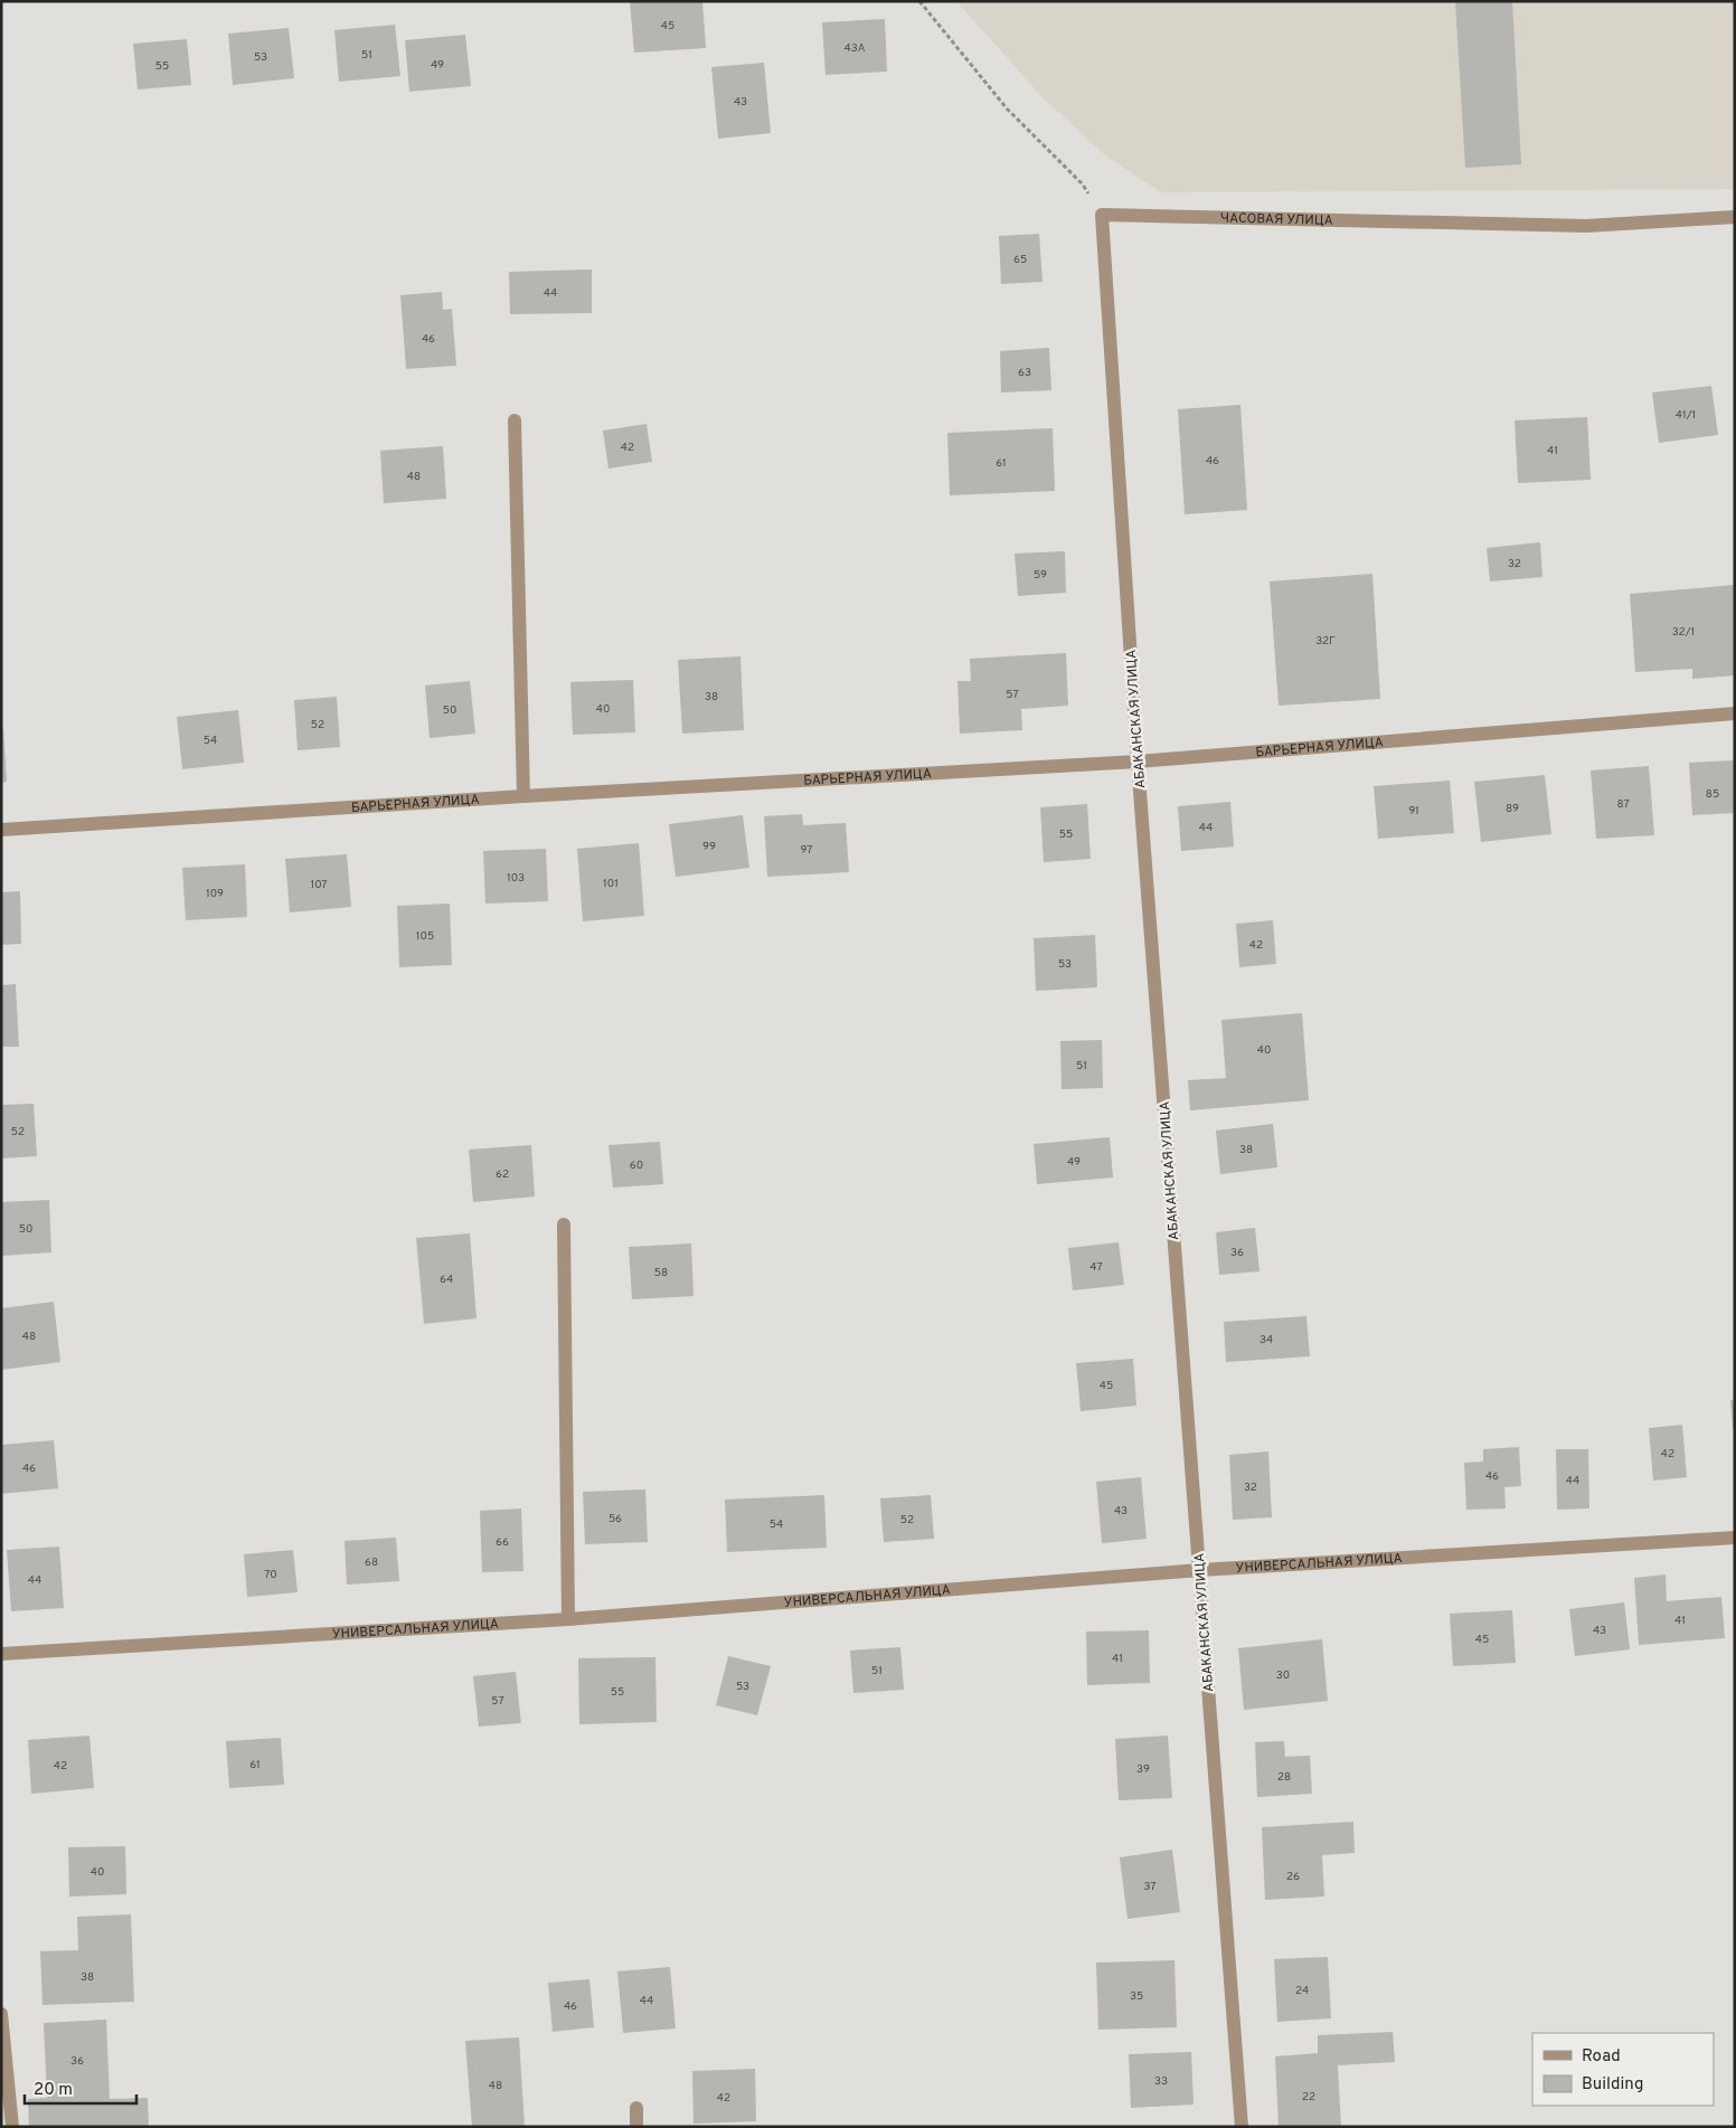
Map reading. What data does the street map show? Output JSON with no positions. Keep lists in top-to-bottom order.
{
  "streets": {
    "street": [
      "ЧАСОВАЯ УЛИЦА",
      "АБАКАНСКАЯ УЛИЦА",
      "БАРЬЕРНАЯ УЛИЦА",
      "УНИВЕРСАЛЬНАЯ УЛИЦА"
    ]
  },
  "crossings": [
    ["ЧАСОВАЯ УЛИЦА", "АБАКАНСКАЯ УЛИЦА"],
    ["АБАКАНСКАЯ УЛИЦА", "БАРЬЕРНАЯ УЛИЦА"],
    ["АБАКАНСКАЯ УЛИЦА", "УНИВЕРСАЛЬНАЯ УЛИЦА"]
  ],
  "house_numbers": [
    "45",
    "43А",
    "51",
    "53",
    "49",
    "55",
    "43",
    "65",
    "44",
    "46",
    "63",
    "41/1",
    "42",
    "41",
    "46",
    "61",
    "48",
    "32",
    "59",
    "32/1",
    "32Г",
    "57",
    "38",
    "40",
    "50",
    "52",
    "54",
    "85",
    "87",
    "89",
    "91",
    "44",
    "55",
    "99",
    "97",
    "103",
    "101",
    "107",
    "109",
    "105",
    "42",
    "53",
    "40",
    "51",
    "52",
    "38",
    "49",
    "60",
    "62",
    "50",
    "36",
    "47",
    "58",
    "64",
    "48",
    "34",
    "45",
    "42",
    "46",
    "46",
    "44",
    "32",
    "43",
    "56",
    "52",
    "54",
    "66",
    "68",
    "70",
    "44",
    "41",
    "43",
    "45",
    "41",
    "51",
    "30",
    "53",
    "55",
    "57",
    "61",
    "42",
    "39",
    "28",
    "40",
    "26",
    "37",
    "38",
    "24",
    "35",
    "44",
    "46",
    "36",
    "33",
    "48",
    "22",
    "42"
  ],
  "legend": ["Road", "Building"],
  "scale_bar": "20 m"
}
